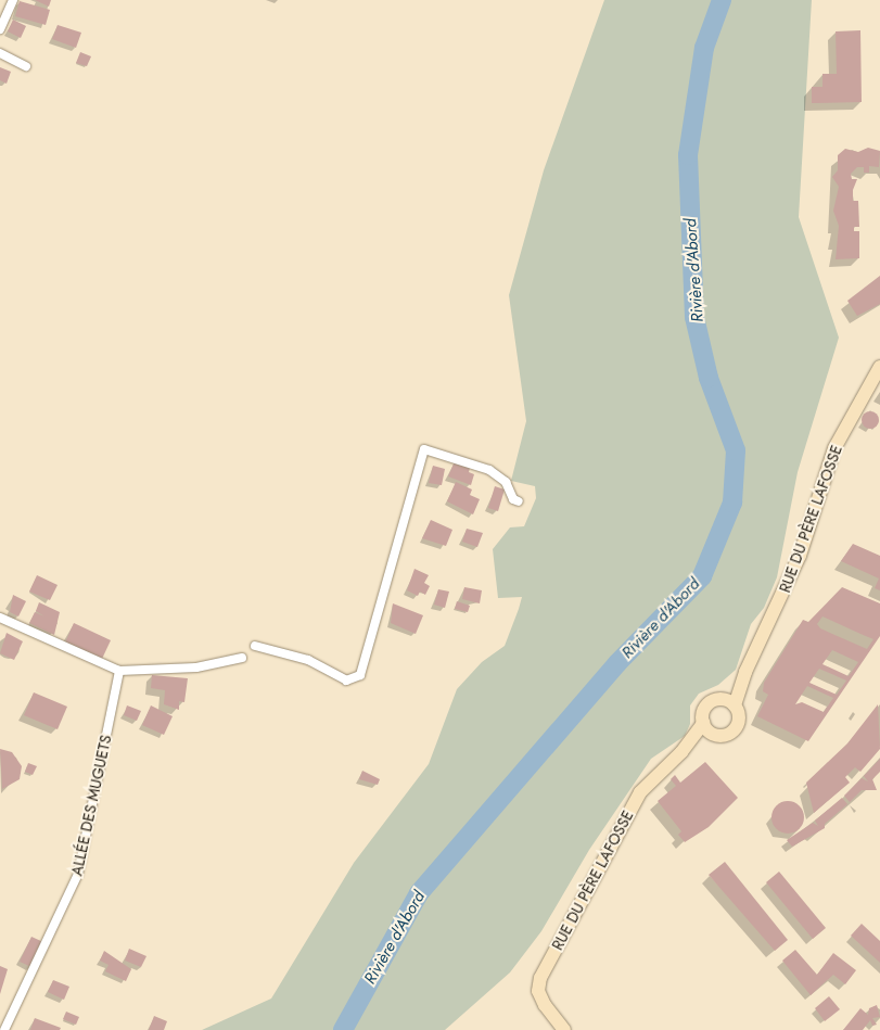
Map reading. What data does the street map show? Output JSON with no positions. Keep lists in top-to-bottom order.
{
  "streets": {
    "street": ["RUE DU PÈRE LAFOSSE", "ALLÉE DES MUGUETS"]
  },
  "water": ["Rivière d'Abord"]
}
